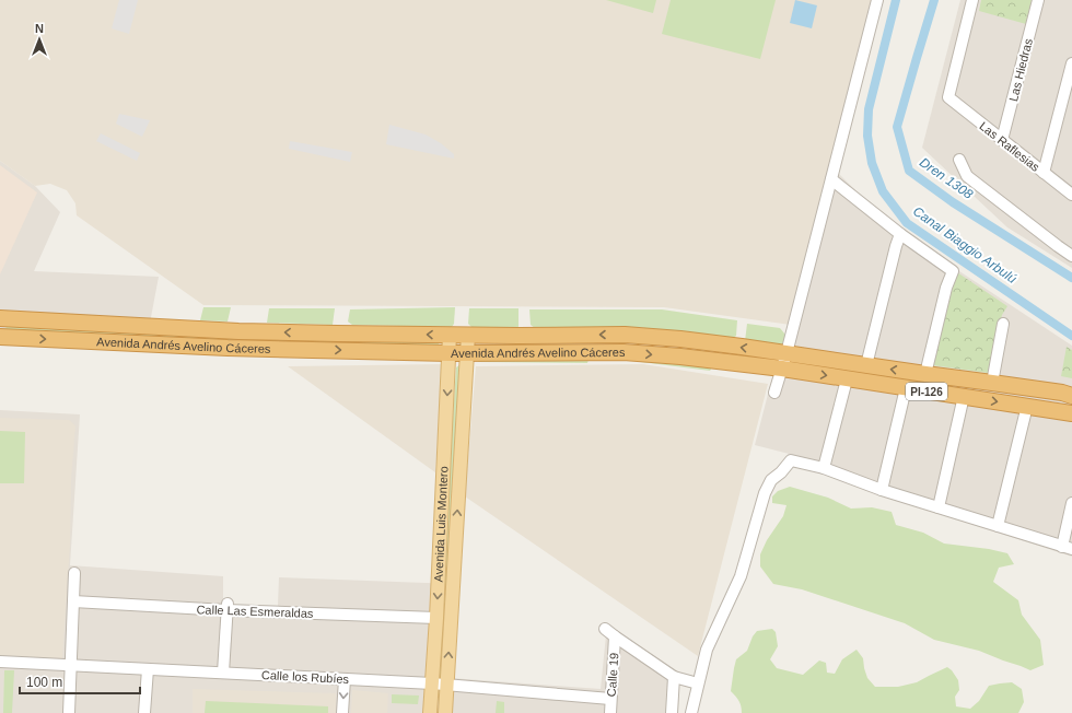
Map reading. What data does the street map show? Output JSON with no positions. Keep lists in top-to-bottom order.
{
  "streets": {
    "highway": ["Avenida Andrés Avelino Cáceres", "PI-126"],
    "main road": ["Avenida Luis Montero"],
    "street": [
      "Las Hiedras",
      "Las Raflesias",
      "Calle Las Esmeraldas",
      "Calle 19",
      "Calle los Rubíes"
    ]
  },
  "crossings": [
    ["Las Hiedras", "Las Raflesias"],
    ["Avenida Andrés Avelino Cáceres", "Avenida Luis Montero"],
    ["Avenida Luis Montero", "Calle Las Esmeraldas"],
    ["Avenida Luis Montero", "Calle los Rubíes"],
    ["Calle 19", "Calle los Rubíes"]
  ],
  "water": ["Dren 1308", "Canal Biaggio Arbulú"],
  "scale_bar": "100 m",
  "north": "top"
}
